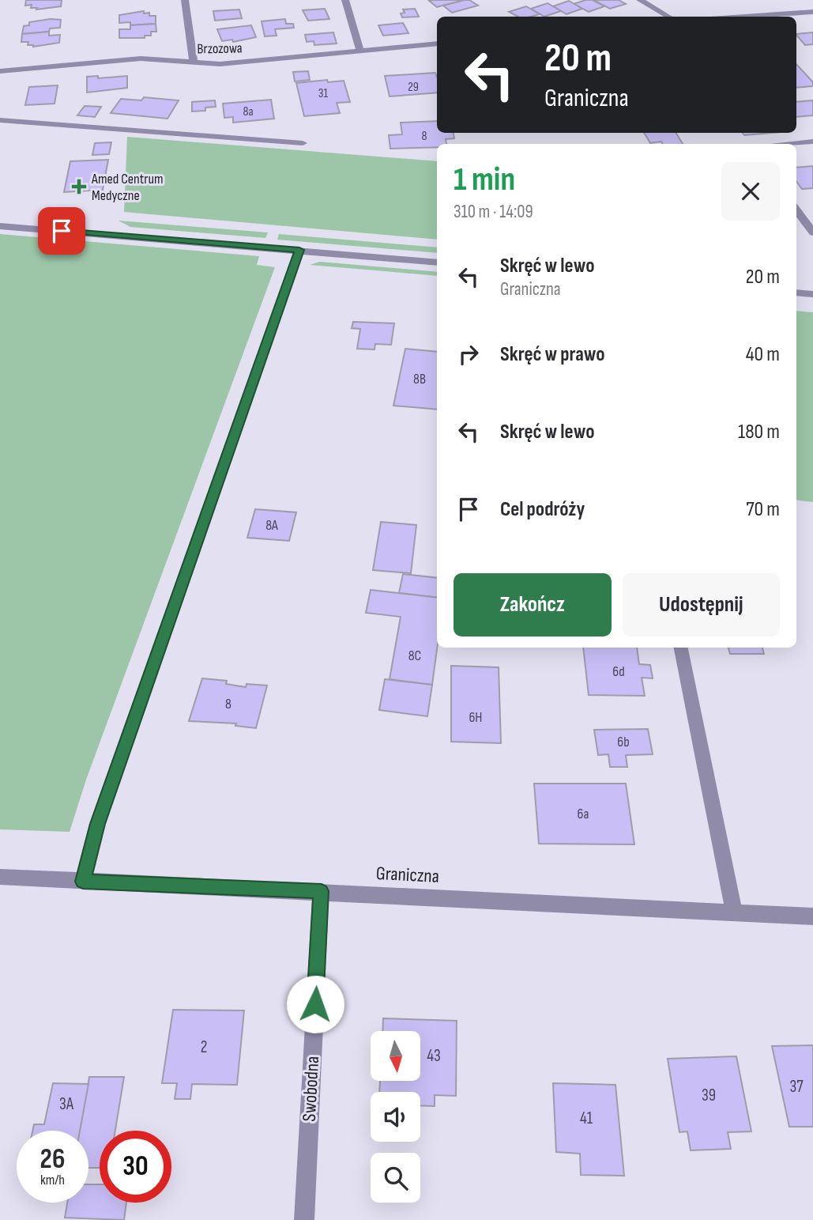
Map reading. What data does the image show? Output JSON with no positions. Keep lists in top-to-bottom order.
{
  "streets": {
    "street": ["Brzozowa", "Graniczna", "Swobodna"]
  },
  "crossings": [
    ["Graniczna", "Swobodna"]
  ],
  "places": {
    "health": ["Amed Centrum Medyczne"]
  },
  "house_numbers": [
    "29",
    "31",
    "8a",
    "8",
    "8B",
    "8A",
    "8C",
    "6d",
    "8",
    "6H",
    "6b",
    "6a",
    "2",
    "43",
    "37",
    "39",
    "3A",
    "41"
  ],
  "north": "bottom",
  "page": {
    "turn": ["20 m", "Graniczna"],
    "heading": ["1 min", "310 m · 14:09"],
    "list": [
      {
        "name": "Skręć w lewo",
        "note": "Graniczna",
        "value": "20 m"
      },
      {
        "name": "Skręć w prawo",
        "value": "40 m"
      },
      {
        "name": "Skręć w lewo",
        "value": "180 m"
      },
      {
        "name": "Cel podróży",
        "value": "70 m"
      }
    ],
    "buttons": ["Zakończ", "Udostępnij"],
    "speed": "26 km/h",
    "limit": "30"
  }
}
